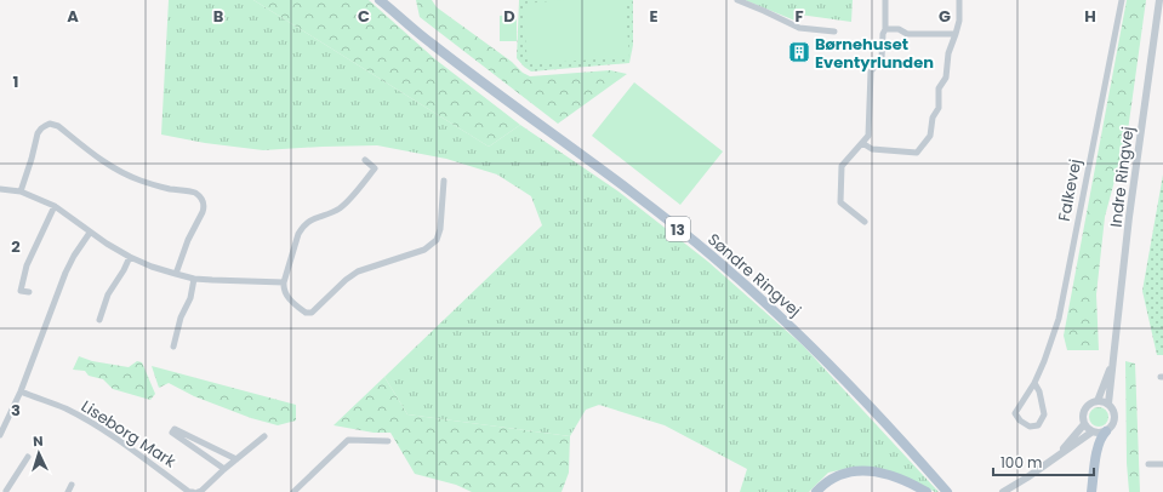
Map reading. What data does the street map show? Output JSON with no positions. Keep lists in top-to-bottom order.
{
  "streets": {
    "main road": ["13", "Søndre Ringvej"],
    "street": ["Indre Ringvej", "Falkevej", "Liseborg Mark"]
  },
  "places": {
    "building": ["Børnehuset Eventyrlunden"]
  },
  "scale_bar": "100 m",
  "north": "top",
  "grid": {
    "columns": [
      "A",
      "B",
      "C",
      "D",
      "E",
      "F",
      "G",
      "H"
    ],
    "rows": ["1", "2", "3"]
  }
}
